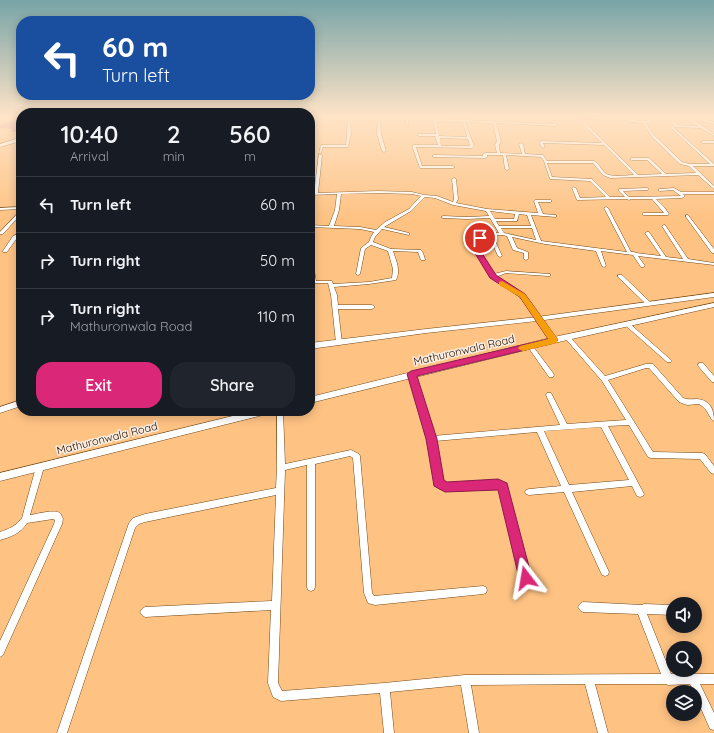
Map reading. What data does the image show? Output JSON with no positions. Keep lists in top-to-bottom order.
{
  "streets": {
    "street": ["Mathuronwala Road"]
  },
  "page": {
    "turn": ["60 m", "Turn left"],
    "eta": [
      "10:40",
      "Arrival",
      "2",
      "min",
      "560",
      "m"
    ],
    "list": [
      {
        "name": "Turn left",
        "value": "60 m"
      },
      {
        "name": "Turn right",
        "value": "50 m"
      },
      {
        "name": "Turn right",
        "note": "Mathuronwala Road",
        "value": "110 m"
      }
    ],
    "buttons": ["Exit", "Share"]
  }
}
